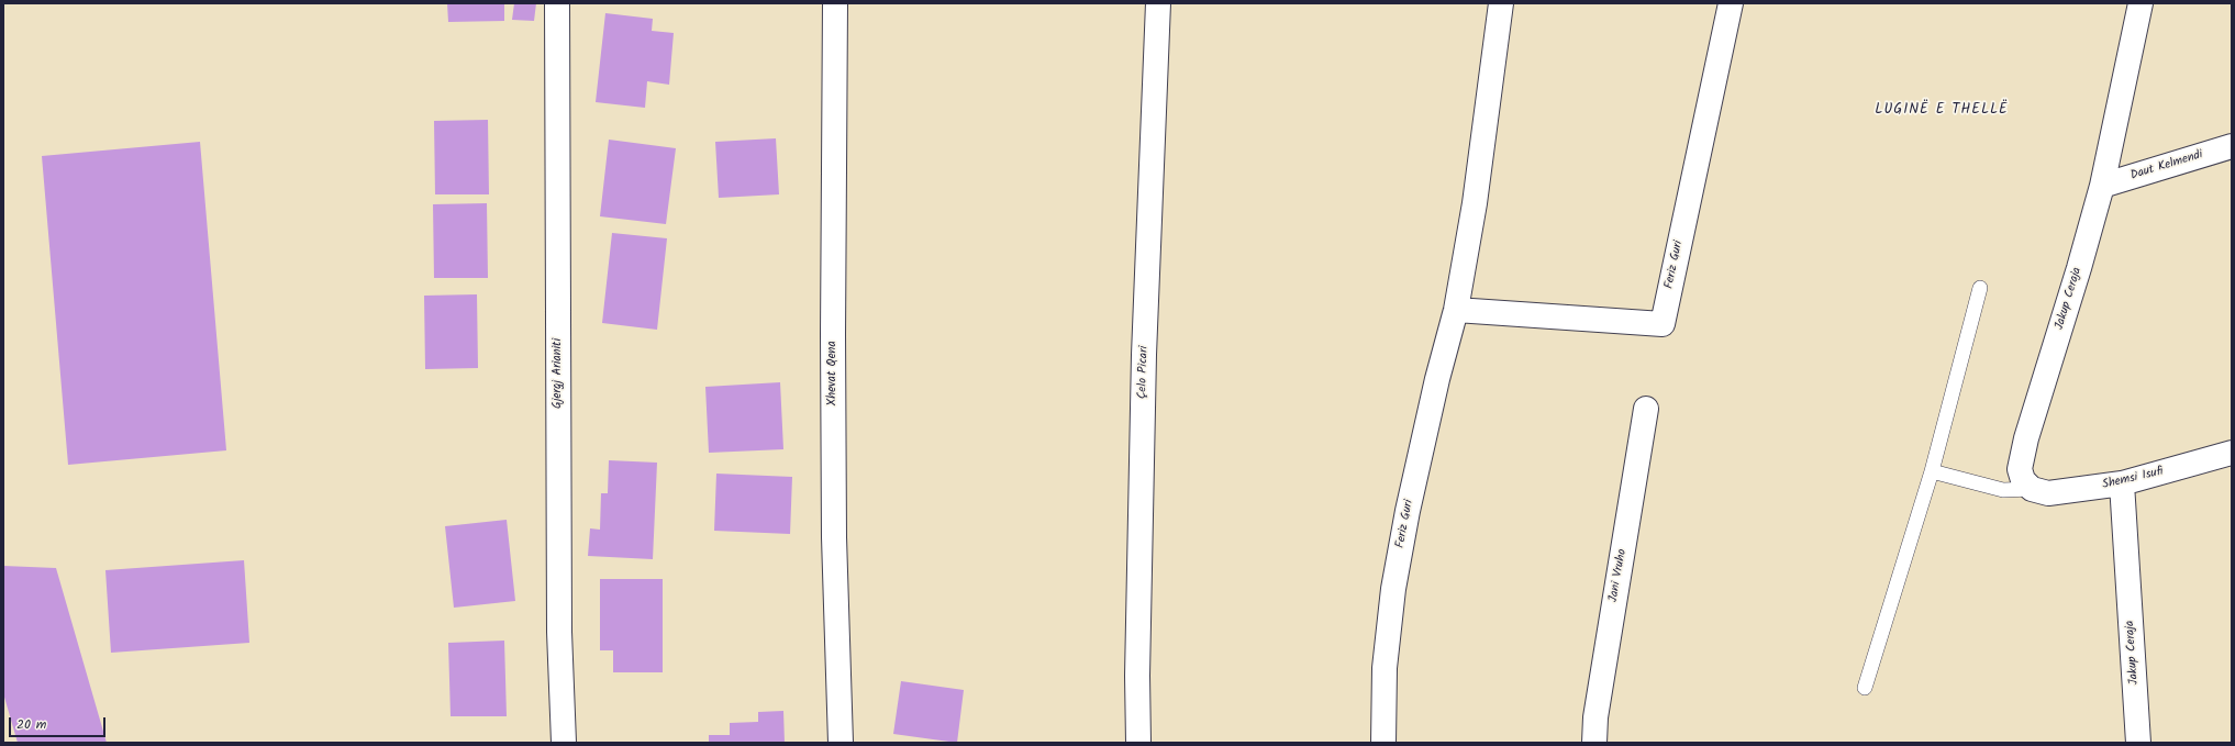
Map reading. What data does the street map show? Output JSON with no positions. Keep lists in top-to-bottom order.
{
  "streets": {
    "street": [
      "Daut Kelmendi",
      "Feriz Guri",
      "Jakup Ceraja",
      "Çelo Picari",
      "Gjergj Arianiti",
      "Xhevat Qena",
      "Shemsi Isufi",
      "Jani Vruho"
    ]
  },
  "crossings": [
    ["Daut Kelmendi", "Jakup Ceraja"],
    ["Jakup Ceraja", "Shemsi Isufi"]
  ],
  "districts": ["LUGINË E THELLË"],
  "scale_bar": "20 m"
}
